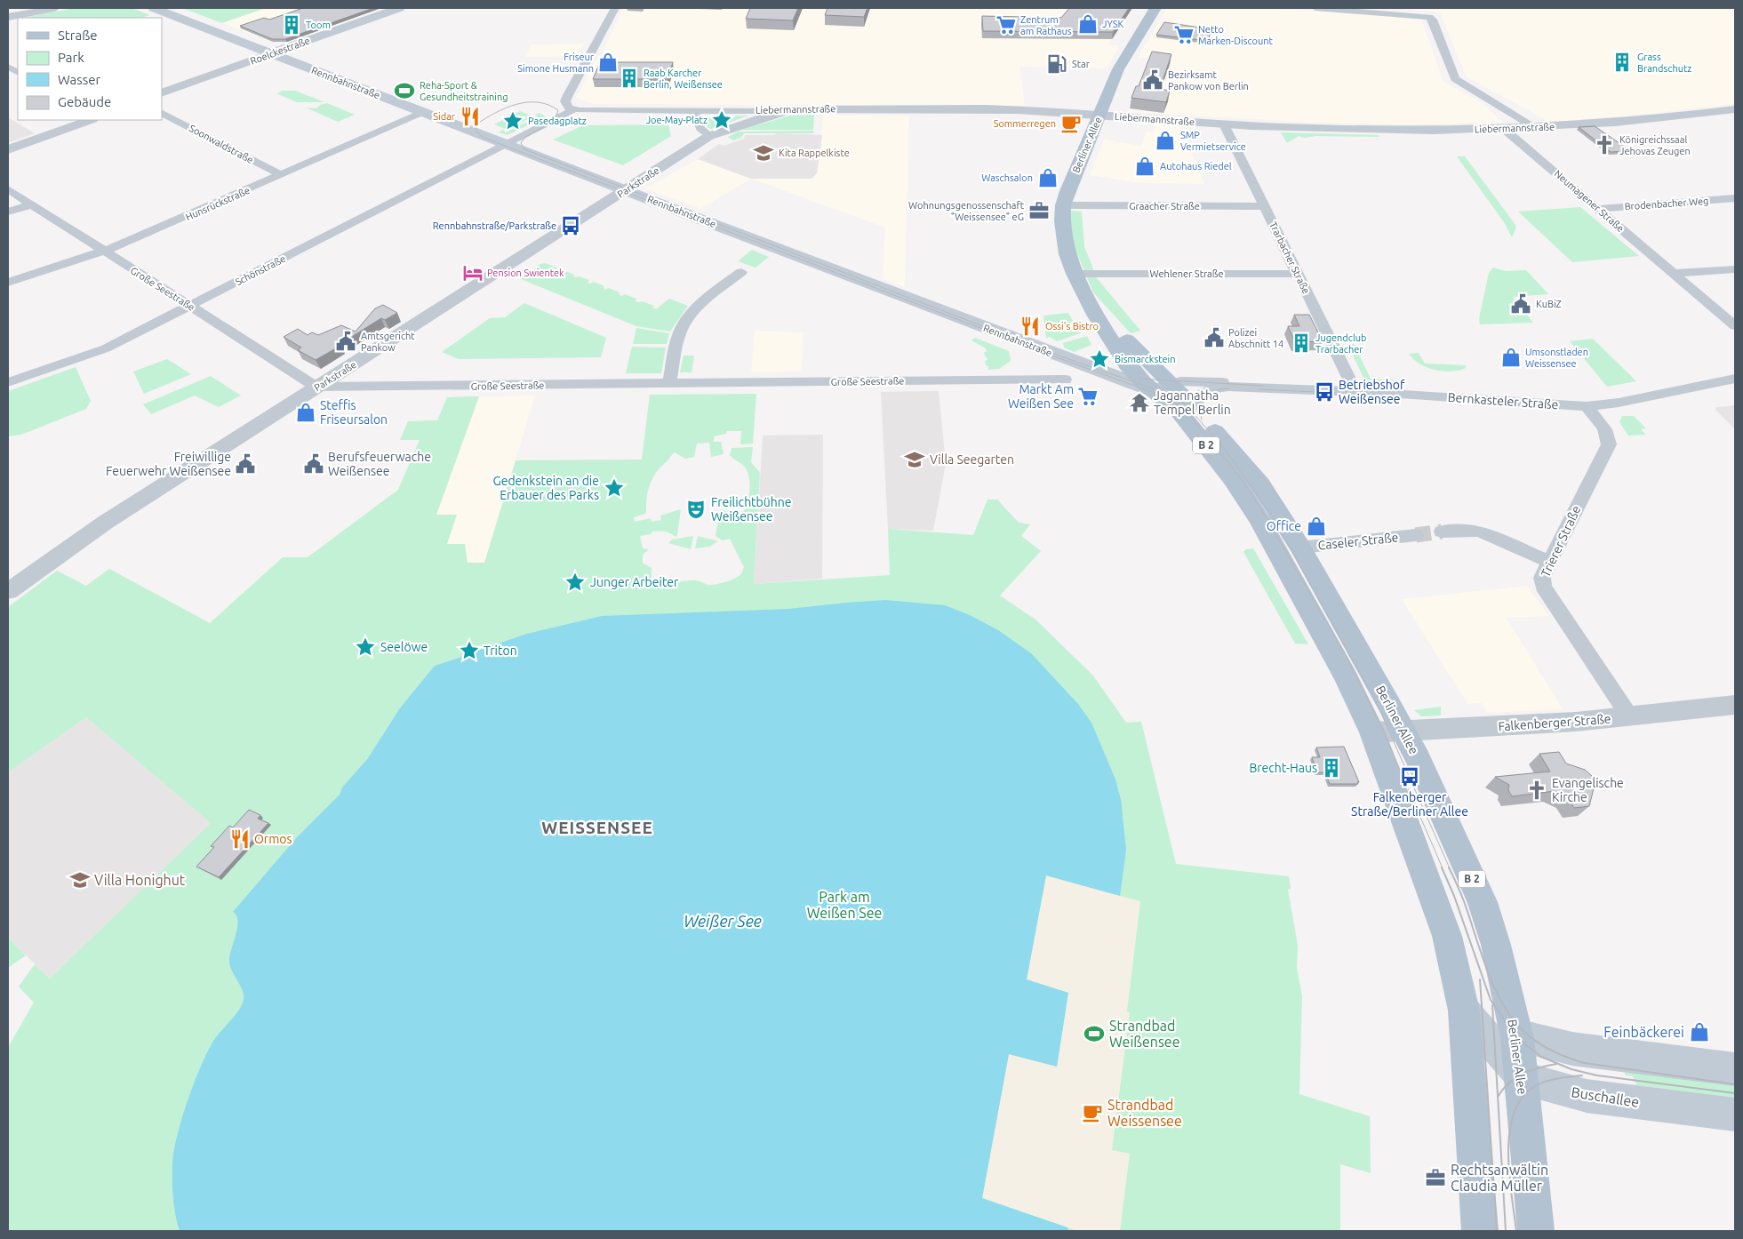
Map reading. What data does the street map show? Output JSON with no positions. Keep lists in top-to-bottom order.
{
  "streets": {
    "main road": [
      "Roelckestraße",
      "Rennbahnstraße",
      "Berliner Allee",
      "B 2",
      "Buschallee"
    ],
    "street": [
      "Liebermannstraße",
      "Soonwaldstraße",
      "Parkstraße",
      "Neumagener Straße",
      "Hunsrückstraße",
      "Brodenbacher Weg",
      "Graacher Straße",
      "Trarbacher Straße",
      "Schönstraße",
      "Wehlener Straße",
      "Große Seestraße",
      "Bernkasteler Straße",
      "Caseler Straße",
      "Trierer Straße",
      "Falkenberger Straße"
    ]
  },
  "crossings": [
    ["Roelckestraße", "Rennbahnstraße"],
    ["Rennbahnstraße", "Berliner Allee"],
    ["Rennbahnstraße", "Parkstraße"],
    ["Rennbahnstraße", "Hunsrückstraße"],
    ["Rennbahnstraße", "Schönstraße"],
    ["Rennbahnstraße", "Bernkasteler Straße"],
    ["Liebermannstraße", "Berliner Allee"],
    ["Liebermannstraße", "Parkstraße"],
    ["Liebermannstraße", "Neumagener Straße"],
    ["Liebermannstraße", "Trarbacher Straße"],
    ["Soonwaldstraße", "Hunsrückstraße"],
    ["Berliner Allee", "Graacher Straße"],
    ["Berliner Allee", "Wehlener Straße"],
    ["Berliner Allee", "Bernkasteler Straße"],
    ["Berliner Allee", "Caseler Straße"],
    ["Berliner Allee", "Falkenberger Straße"],
    ["Berliner Allee", "Buschallee"],
    ["Parkstraße", "Große Seestraße"],
    ["Neumagener Straße", "Brodenbacher Weg"],
    ["Hunsrückstraße", "Große Seestraße"],
    ["Graacher Straße", "Trarbacher Straße"],
    ["Trarbacher Straße", "Wehlener Straße"],
    ["Trarbacher Straße", "Bernkasteler Straße"],
    ["Schönstraße", "Große Seestraße"],
    ["Bernkasteler Straße", "Trierer Straße"],
    ["Trierer Straße", "Falkenberger Straße"]
  ],
  "districts": ["WEISSENSEE"],
  "water": ["Weißer See"],
  "parks": ["Park am Weißen See"],
  "places": {
    "shop": [
      "JYSK",
      "Friseur Simone Husmann",
      "SMP Vermietservice",
      "Autohaus Riedel",
      "Waschsalon",
      "Umsonstladen Weissensee",
      "Steffis Friseursalon",
      "Office",
      "Feinbäckerei"
    ],
    "building": [
      "Toom",
      "Grass Brandschutz",
      "Raab Karcher Berlin, Weißensee",
      "Jugendclub Trarbacher",
      "Brecht-Haus"
    ],
    "supermarket": ["Zentrum am Rathaus", "Netto Marken-Discount", "Markt Am Weißen See"],
    "fuel station": ["Star"],
    "public building": [
      "Bezirksamt Pankow von Berlin",
      "KuBiZ",
      "Polizei Abschnitt 14",
      "Amtsgericht Pankow",
      "Freiwillige Feuerwehr Weißensee",
      "Berufsfeuerwache Weißensee"
    ],
    "sports": ["Reha-Sport & Gesundheitstraining", "Strandbad Weißensee"],
    "restaurant": ["Sidar", "Ossi's Bistro", "Ormos"],
    "place": [
      "Joe-May-Platz",
      "Pasedagplatz",
      "Bismarckstein",
      "Gedenkstein an die Erbauer des Parks",
      "Junger Arbeiter",
      "Seelöwe",
      "Triton"
    ],
    "cafe": ["Sommerregen", "Strandbad Weissensee"],
    "church": ["Königreichssaal Jehovas Zeugen", "Evangelische Kirche"],
    "school or university": ["Kita Rappelkiste", "Villa Seegarten", "Villa Honighut"],
    "office": ["Wohnungsgenossenschaft \"Weissensee\" eG", "Rechtsanwältin Claudia Müller"],
    "bus stop": ["Rennbahnstraße/Parkstraße", "Betriebshof Weißensee", "Falkenberger Straße/Berliner Allee"],
    "hotel": ["Pension Swientek"],
    "temple": ["Jagannatha Tempel Berlin"],
    "theatre": ["Freilichtbühne Weißensee"]
  },
  "legend": [
    "Straße",
    "Park",
    "Wasser",
    "Gebäude"
  ]
}
